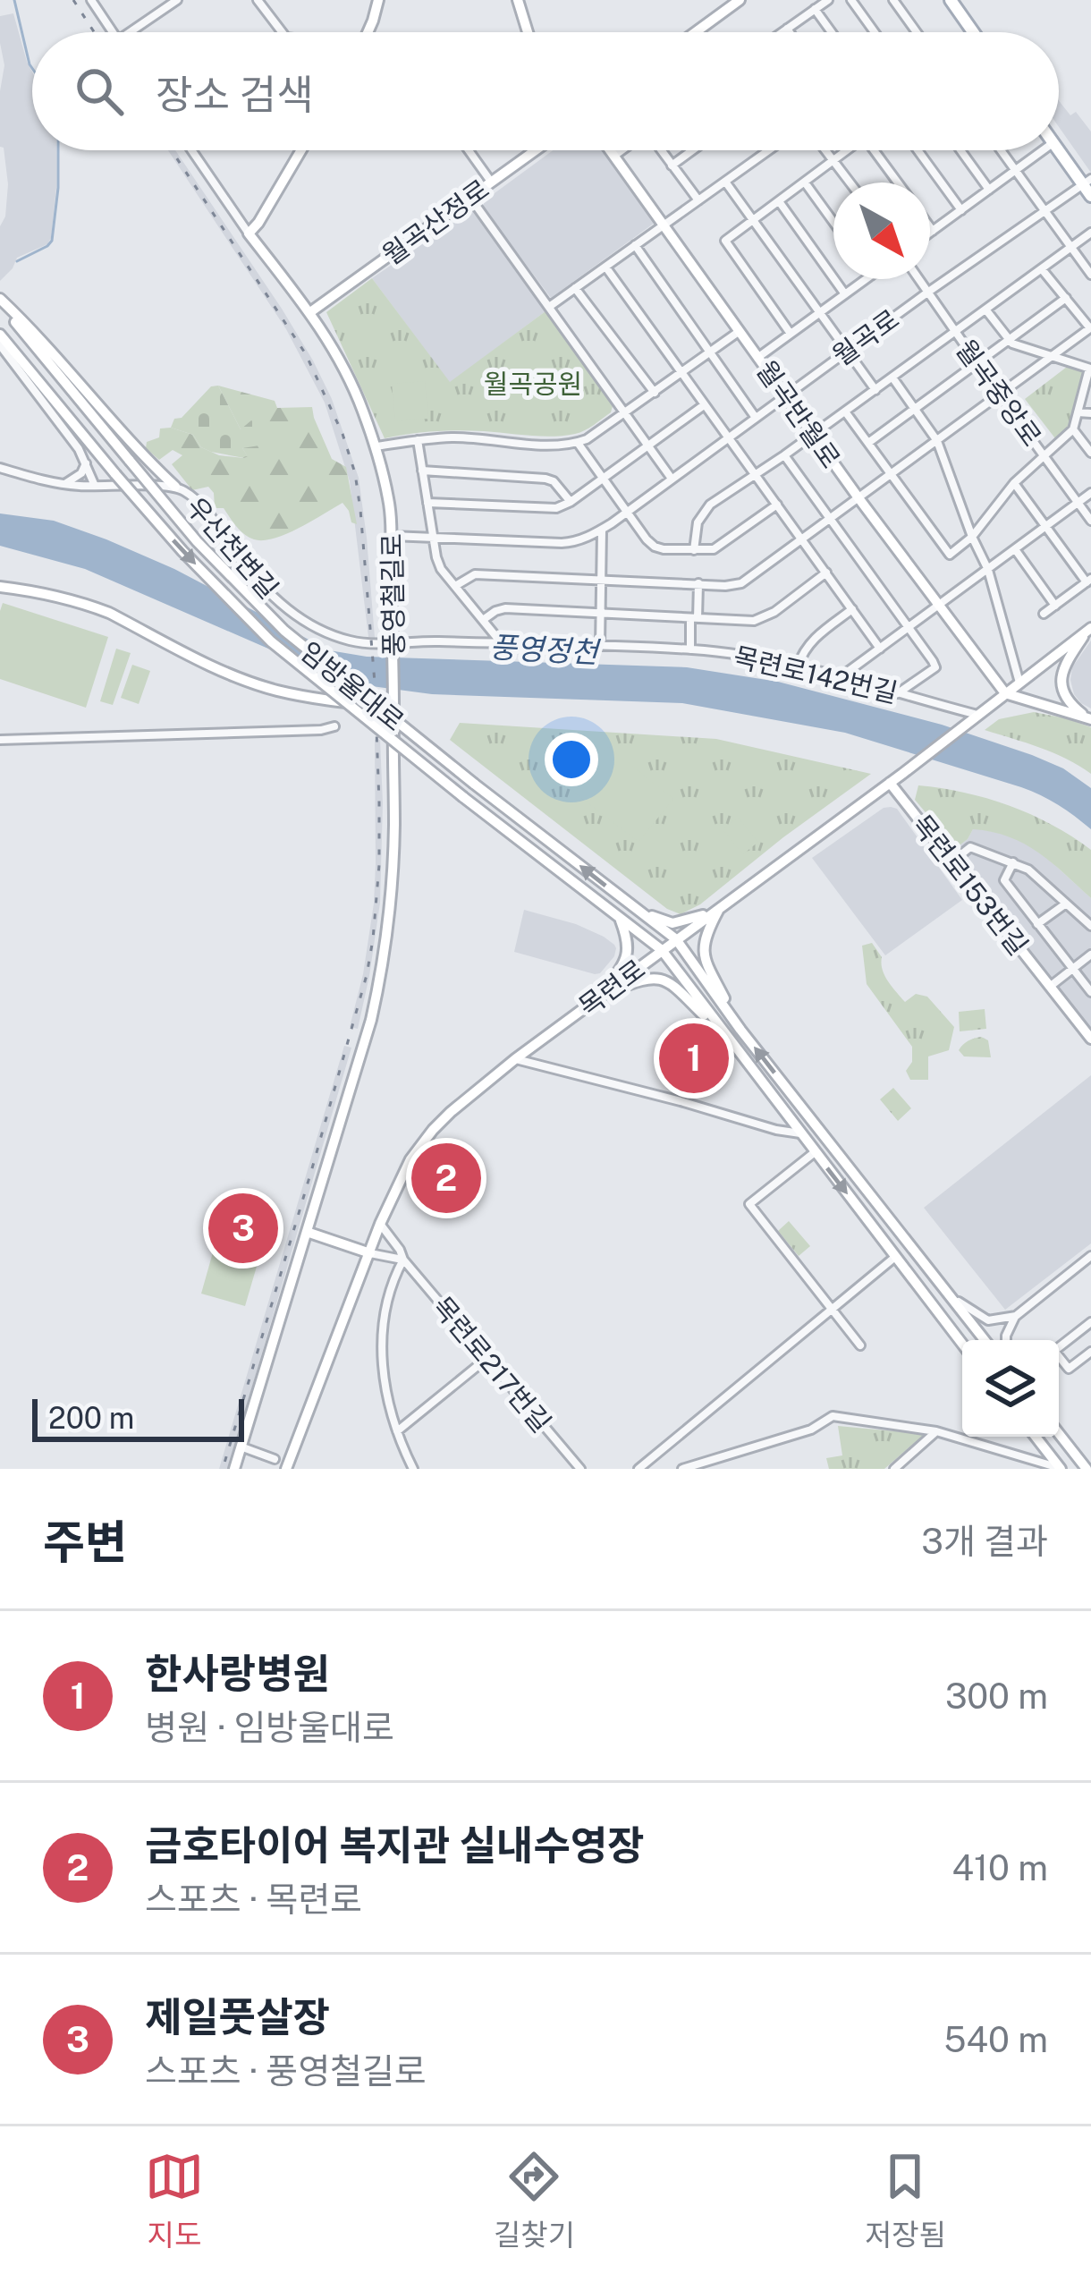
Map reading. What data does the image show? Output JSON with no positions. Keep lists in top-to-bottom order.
{
  "streets": {
    "main road": [
      "월곡산정로",
      "월곡반월로",
      "풍영철길로",
      "임방울대로",
      "목련로153번길",
      "목련로"
    ],
    "street": [
      "월곡로",
      "월곡중앙로",
      "우산천변길",
      "목련로142번길",
      "목련로217번길"
    ]
  },
  "crossings": [
    ["월곡산정로", "풍영철길로"],
    ["월곡로", "월곡중앙로"],
    ["월곡로", "월곡반월로"],
    ["월곡로", "풍영철길로"],
    ["월곡반월로", "목련로"],
    ["우산천변길", "풍영철길로"],
    ["우산천변길", "목련로142번길"],
    ["풍영철길로", "목련로142번길"],
    ["목련로142번길", "목련로"],
    ["임방울대로", "목련로"],
    ["목련로153번길", "목련로"],
    ["목련로", "목련로217번길"]
  ],
  "water": ["풍영정천"],
  "parks": ["월곡공원"],
  "scale_bar": "200 m",
  "north": "bottom right",
  "page": {
    "search": "장소 검색",
    "pins": ["1", "2", "3"],
    "scale": "200 m",
    "heading": ["주변", "3개 결과"],
    "list": [
      {
        "mark": "1",
        "name": "한사랑병원",
        "note": "병원 · 임방울대로",
        "value": "300 m"
      },
      {
        "mark": "2",
        "name": "금호타이어 복지관 실내수영장",
        "note": "스포츠 · 목련로",
        "value": "410 m"
      },
      {
        "mark": "3",
        "name": "제일풋살장",
        "note": "스포츠 · 풍영철길로",
        "value": "540 m"
      }
    ],
    "nav": ["지도", "길찾기", "저장됨"]
  }
}
